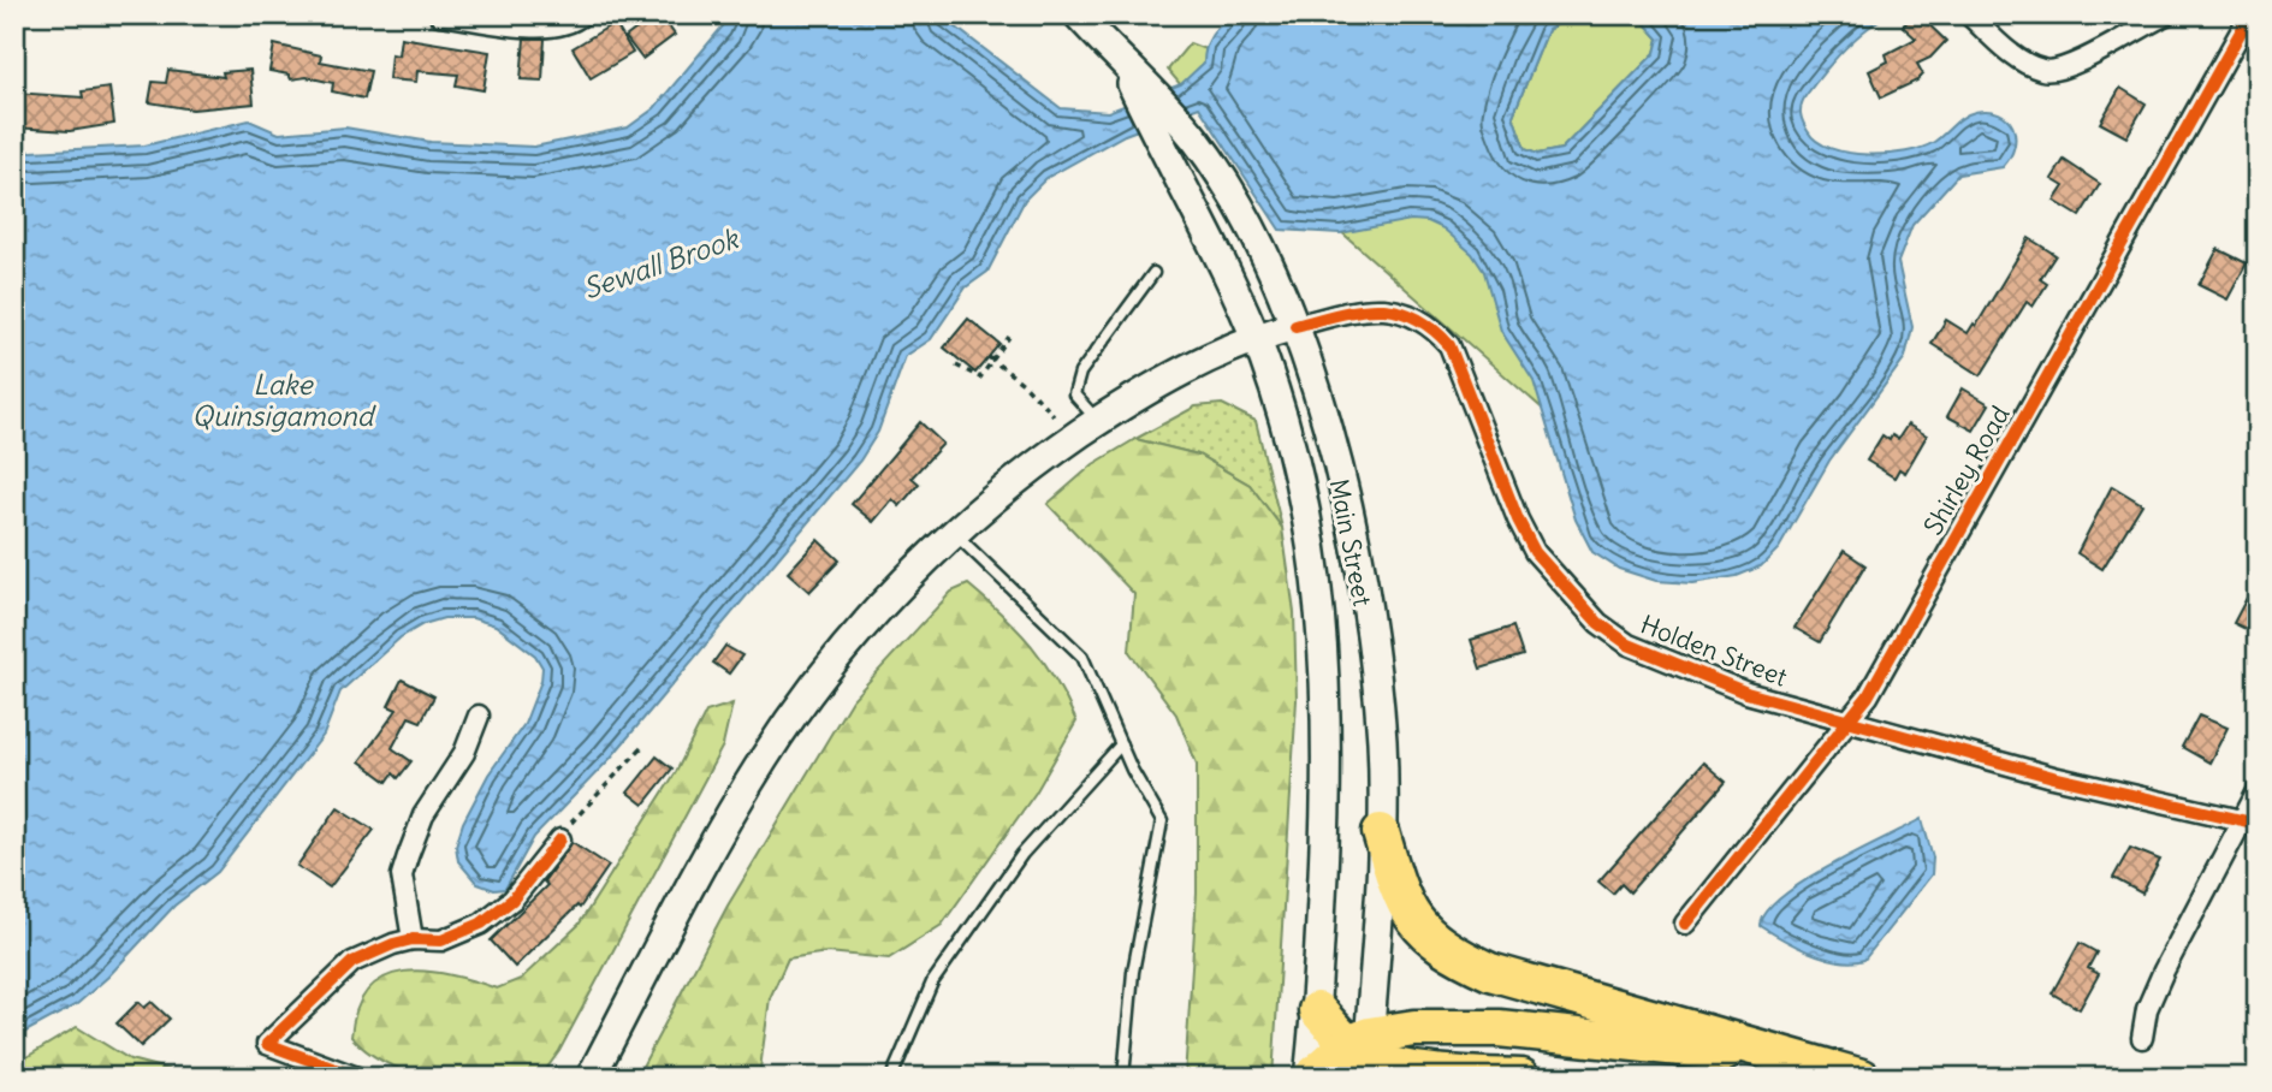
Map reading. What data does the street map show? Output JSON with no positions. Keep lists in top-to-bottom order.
{
  "streets": {
    "main road": ["Main Street"],
    "street": ["Shirley Road", "Holden Street"]
  },
  "crossings": [
    ["Shirley Road", "Holden Street"],
    ["Main Street", "Holden Street"]
  ],
  "water": ["Sewall Brook", "Lake Quinsigamond"]
}
